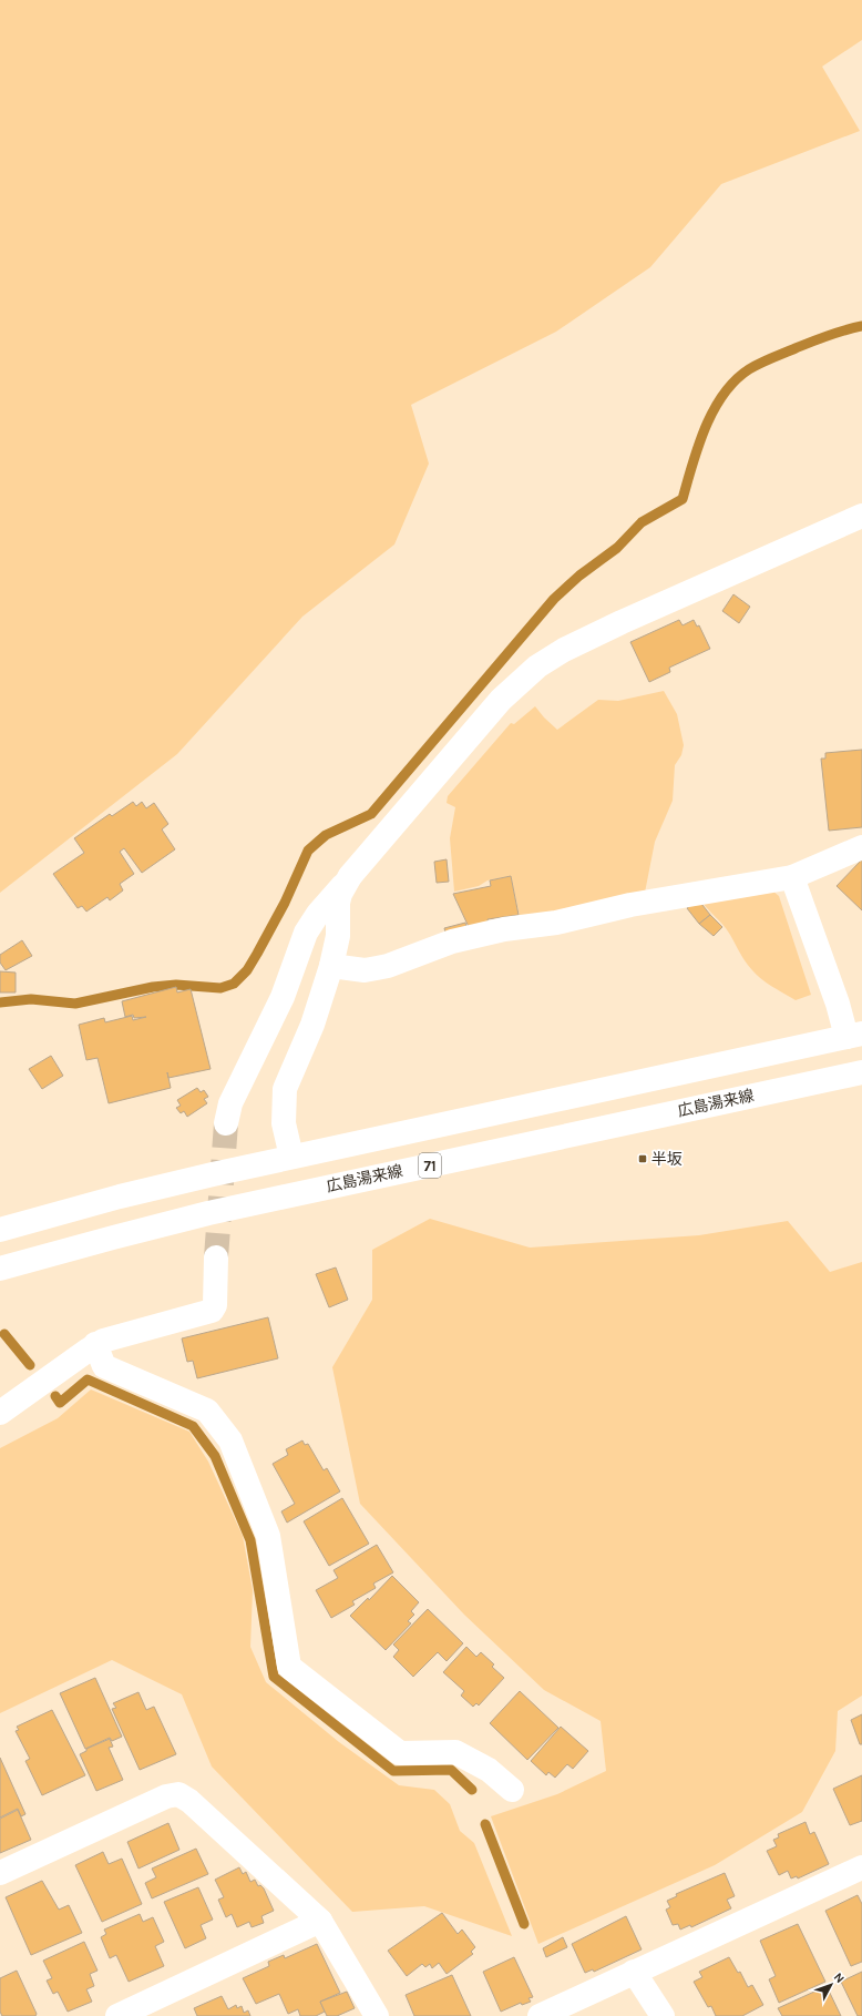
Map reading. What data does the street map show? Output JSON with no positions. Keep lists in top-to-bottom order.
{
  "streets": {
    "street": ["広島湯来線", "71"]
  },
  "places": {
    "transit": ["半坂"]
  },
  "north": "top right"
}
